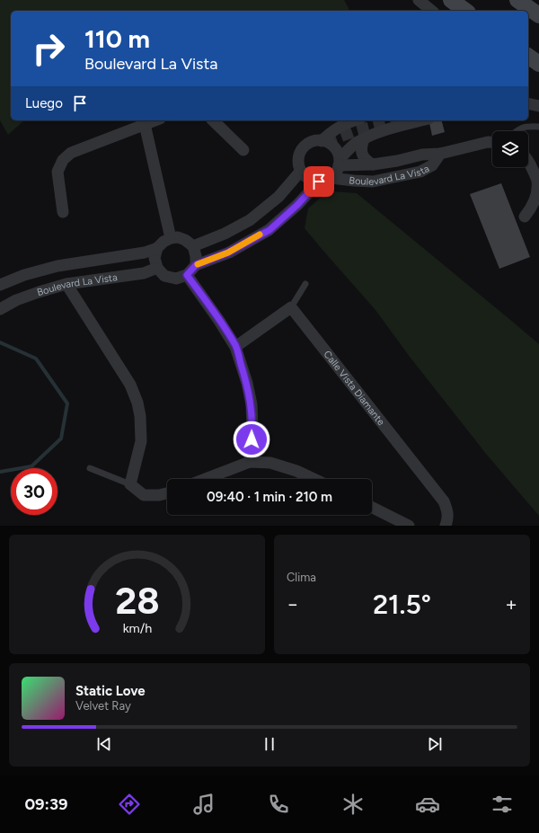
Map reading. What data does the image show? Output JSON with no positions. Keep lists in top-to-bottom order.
{
  "streets": {
    "street": ["Boulevard La Vista", "Calle Vista Diamante"]
  },
  "page": {
    "turn": ["110 m", "Boulevard La Vista"],
    "then": "Luego",
    "limit": "30",
    "trip": "09:40 · 1 min · 210 m",
    "tile": "Clima",
    "heat": ["−", "21.5°", "+"],
    "song": ["Static Love", "Velvet Ray"],
    "tabs": "09:39",
    "gauge": ["28", "km/h"]
  }
}
